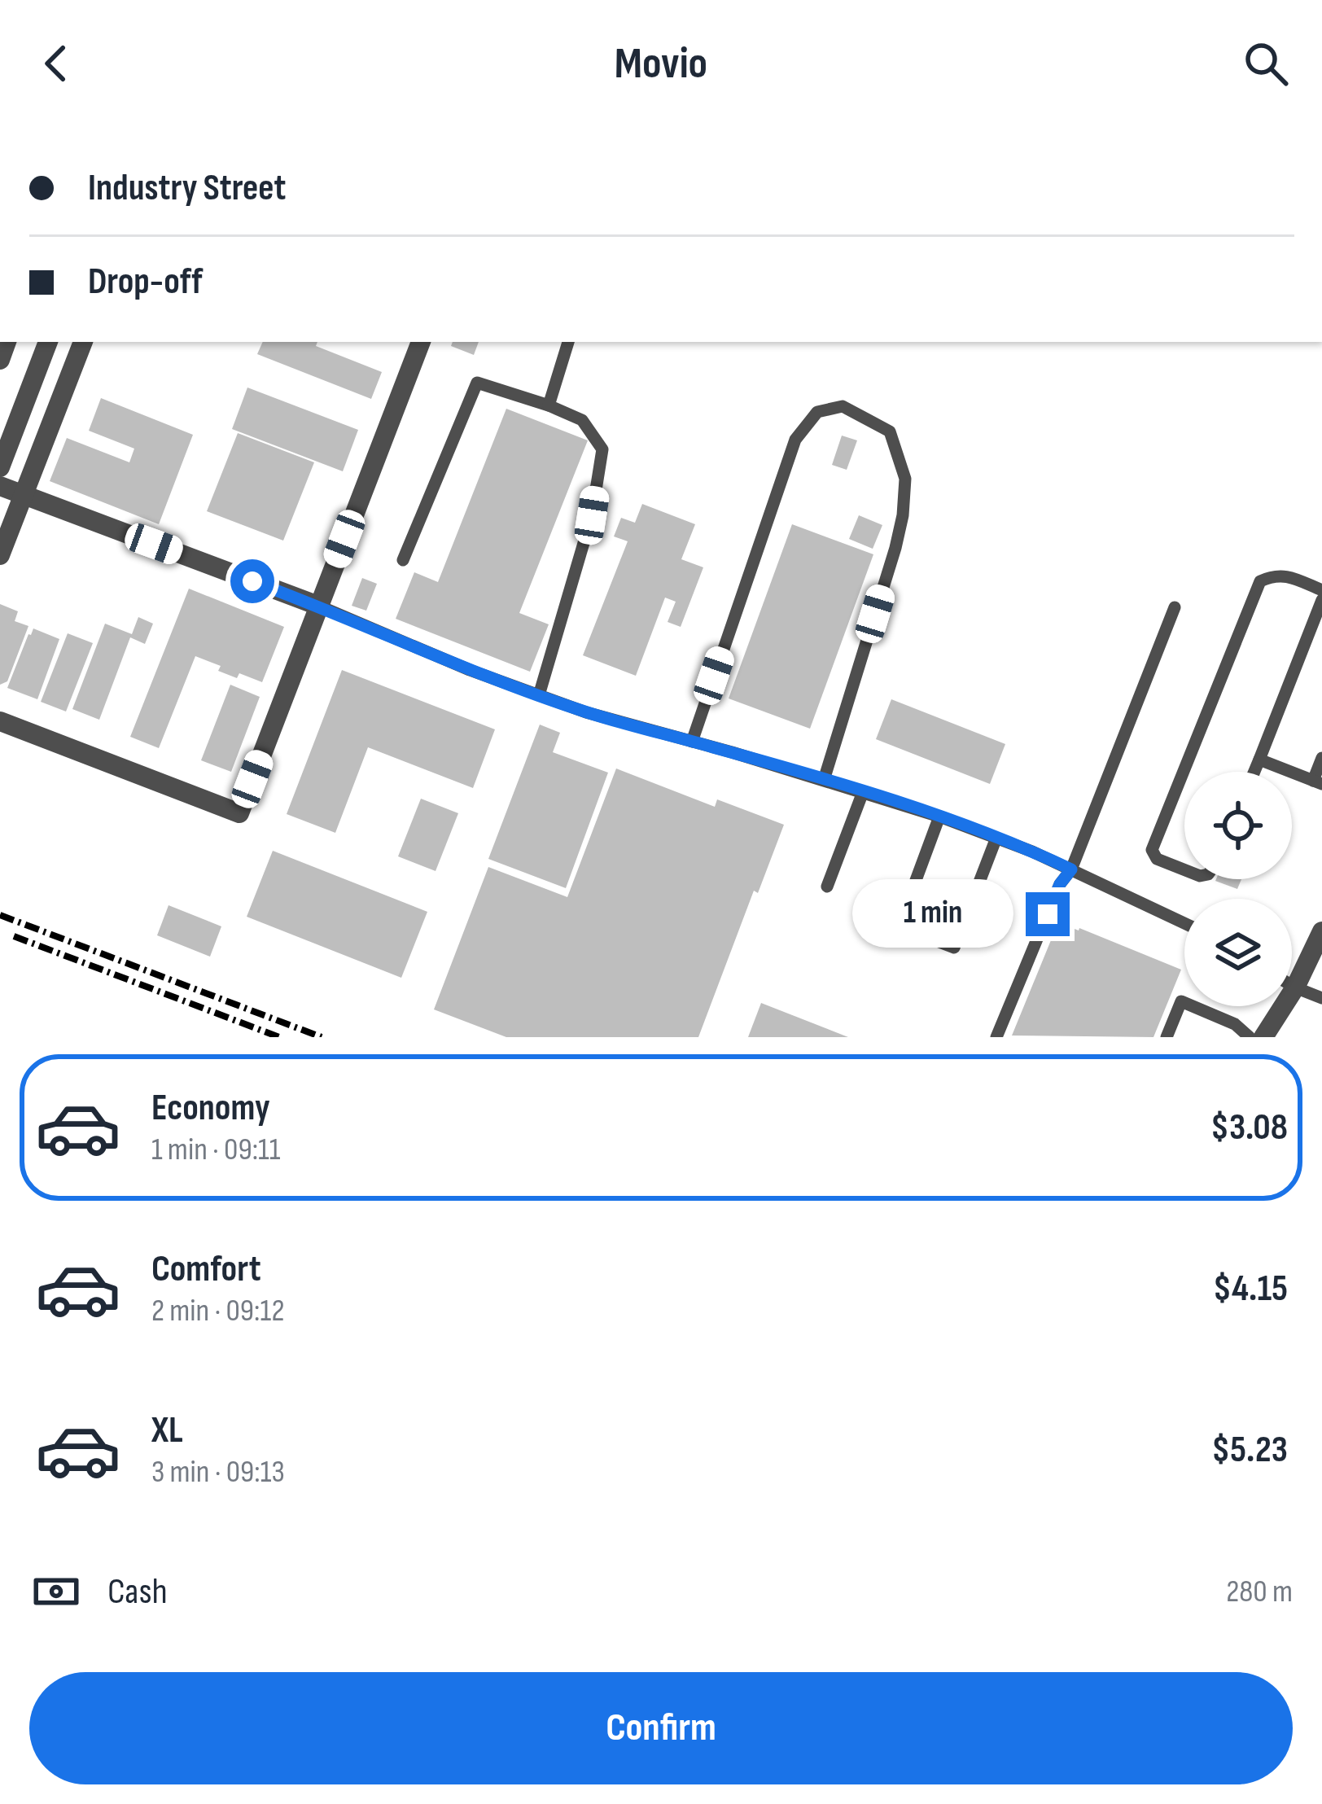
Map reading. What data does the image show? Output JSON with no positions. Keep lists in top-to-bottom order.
{
  "page": {
    "header": "Movio",
    "banner": ["Industry Street", "Drop-off"],
    "bubble": "1 min",
    "list": [
      {
        "name": "Economy",
        "note": "1 min · 09:11",
        "value": "$3.08"
      },
      {
        "name": "Comfort",
        "note": "2 min · 09:12",
        "value": "$4.15"
      },
      {
        "name": "XL",
        "note": "3 min · 09:13",
        "value": "$5.23"
      }
    ],
    "pay": ["Cash", "280 m"],
    "buttons": "Confirm"
  }
}
